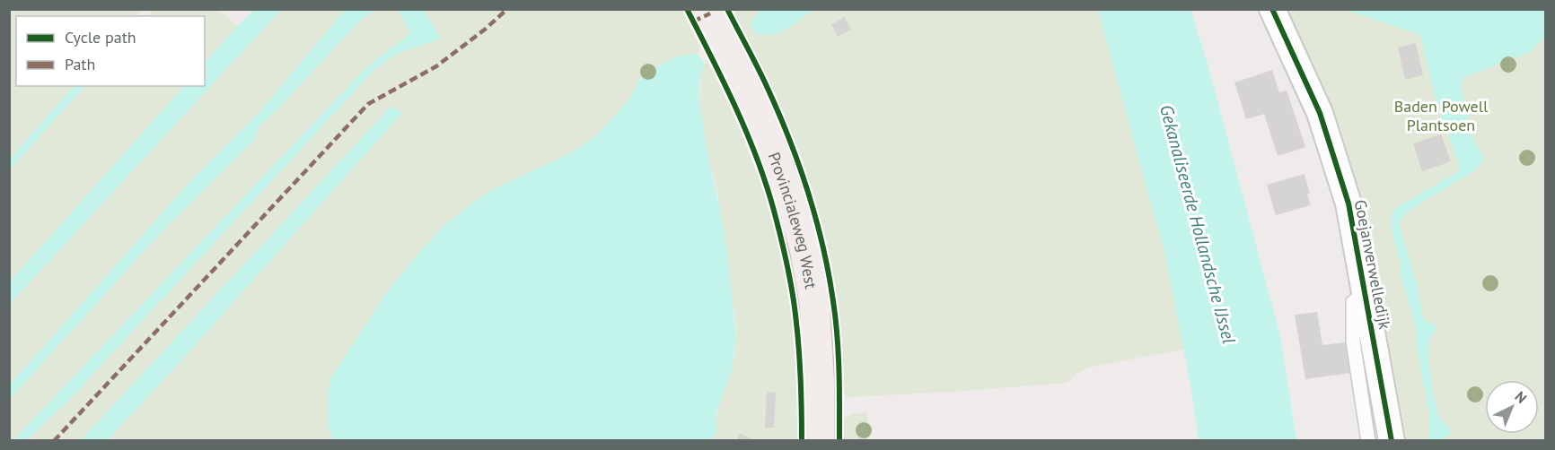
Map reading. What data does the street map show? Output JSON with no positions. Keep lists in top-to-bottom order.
{
  "streets": {
    "main road": ["Provincialeweg West"],
    "street": ["Goejanverwelledijk"]
  },
  "water": ["Gekanaliseerde Hollandsche IJssel"],
  "parks": ["Baden Powell Plantsoen"],
  "legend": ["Cycle path", "Path"],
  "north": "top right"
}
